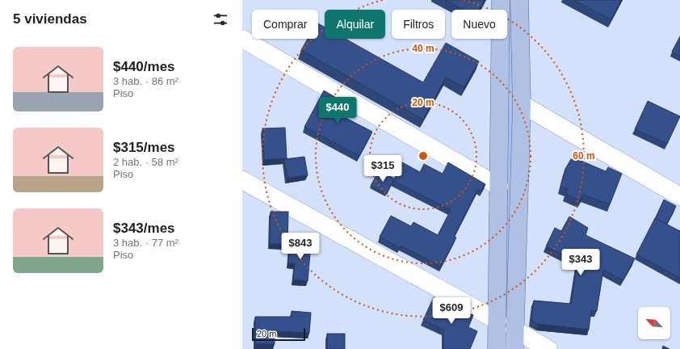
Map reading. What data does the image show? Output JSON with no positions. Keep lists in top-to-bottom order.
{
  "scale_bar": "20 m",
  "north": "top left",
  "page": {
    "heading": "5 viviendas",
    "chip": [
      "Comprar",
      "Alquilar",
      "Filtros",
      "Nuevo"
    ],
    "list": [
      {
        "name": "$440/mes",
        "note": "3 hab. · 86 m² · Piso"
      },
      {
        "name": "$315/mes",
        "note": "2 hab. · 58 m² · Piso"
      },
      {
        "name": "$343/mes",
        "note": "3 hab. · 77 m² · Piso"
      }
    ],
    "price": [
      "$440",
      "$315",
      "$843",
      "$343",
      "$609"
    ],
    "scale": "20 m"
  },
  "rings": ["40 m", "20 m", "60 m"]
}
